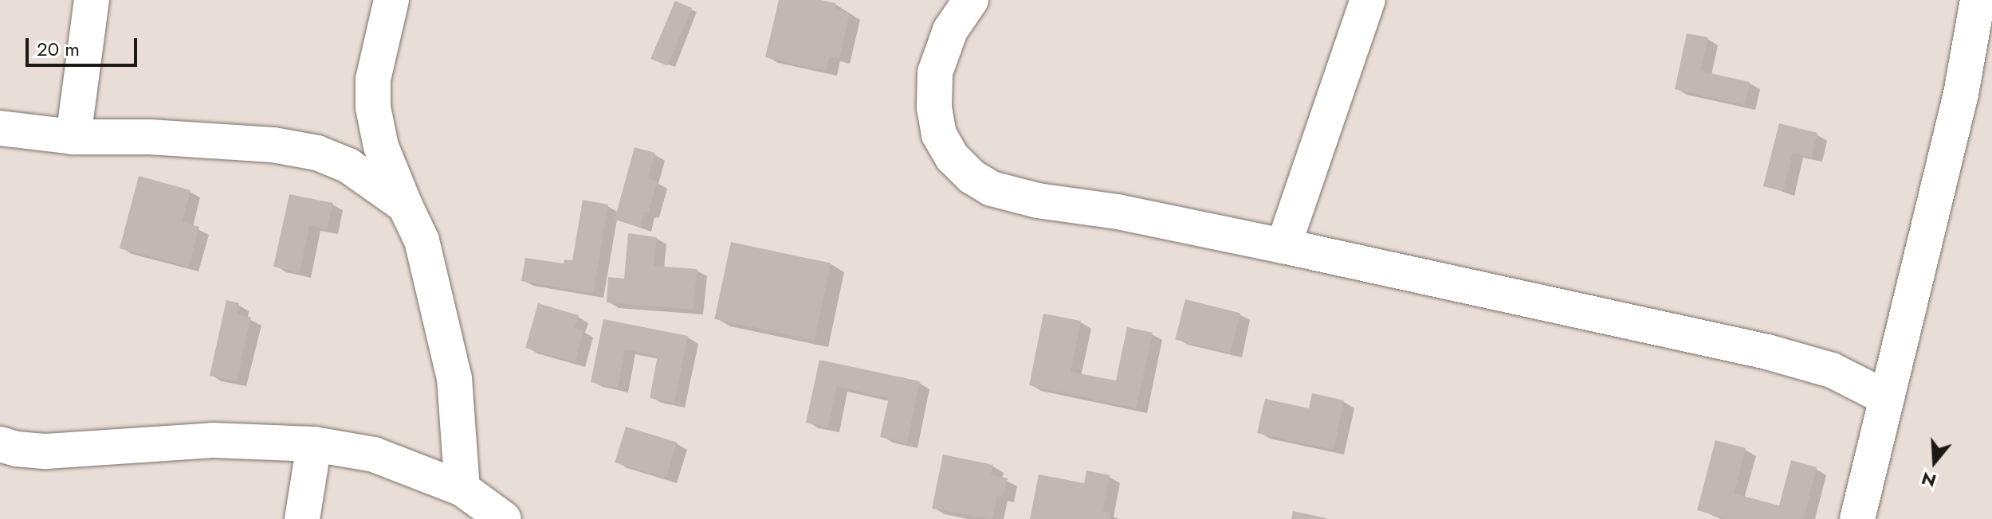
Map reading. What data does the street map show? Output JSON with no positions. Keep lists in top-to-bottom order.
{
  "scale_bar": "20 m",
  "north": "bottom"
}
